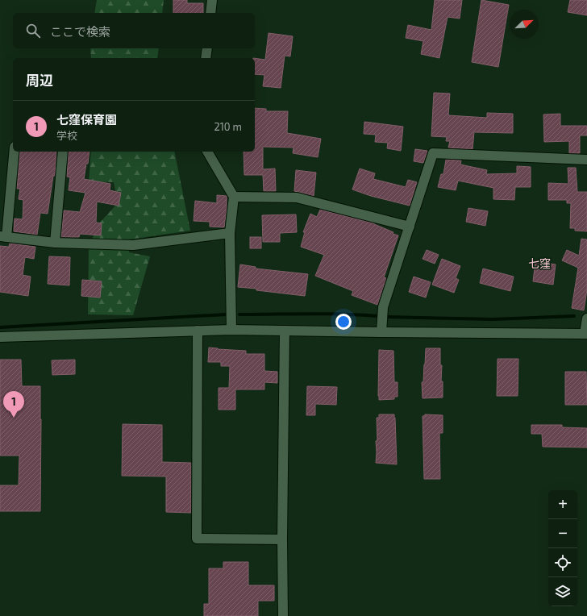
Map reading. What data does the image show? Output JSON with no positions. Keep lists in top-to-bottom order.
{
  "districts": ["七窪"],
  "north": "top right",
  "page": {
    "search": "ここで検索",
    "heading": "周辺",
    "list": [
      {
        "mark": "1",
        "name": "七窪保育園",
        "note": "学校",
        "value": "210 m"
      }
    ],
    "pins": "1",
    "map_buttons": ["+", "−"]
  }
}
